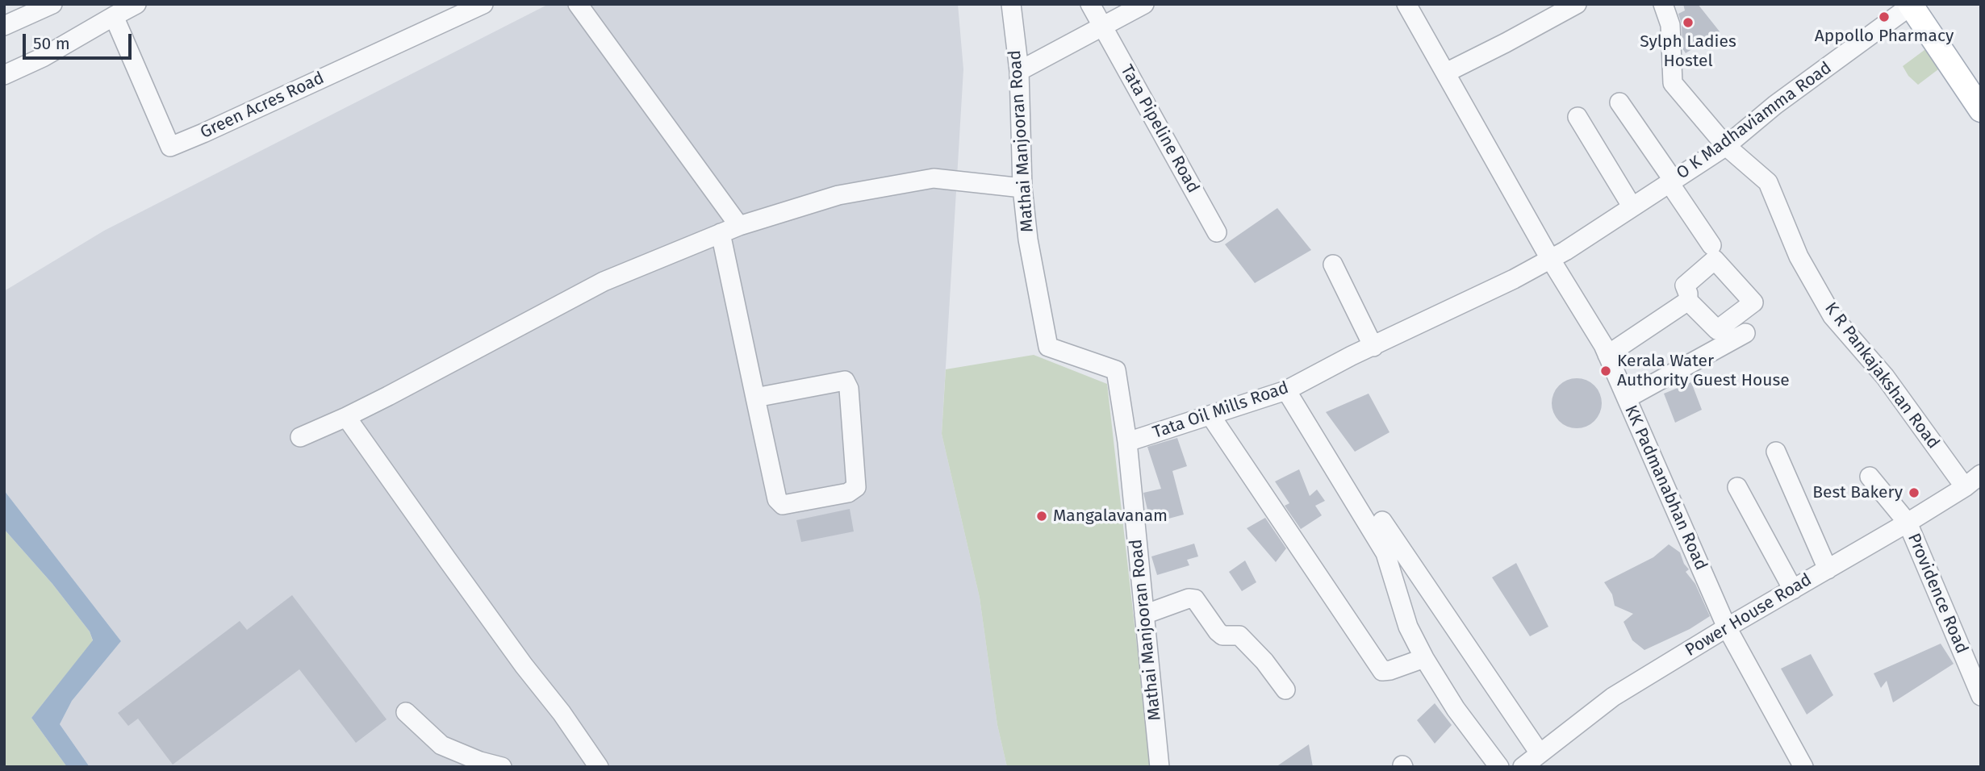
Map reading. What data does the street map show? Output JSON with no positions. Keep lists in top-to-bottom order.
{
  "streets": {
    "street": [
      "Green Acres Road",
      "O K Madhaviamma Road",
      "Tata Pipeline Road",
      "Mathai Manjooran Road",
      "K R Pankajakshan Road",
      "Tata Oil Mills Road",
      "KK Padmanabhan Road",
      "Providence Road",
      "Power House Road"
    ]
  },
  "crossings": [
    ["O K Madhaviamma Road", "K R Pankajakshan Road"],
    ["O K Madhaviamma Road", "Tata Oil Mills Road"],
    ["O K Madhaviamma Road", "KK Padmanabhan Road"],
    ["Mathai Manjooran Road", "Tata Oil Mills Road"],
    ["K R Pankajakshan Road", "Power House Road"],
    ["Tata Oil Mills Road", "KK Padmanabhan Road"],
    ["KK Padmanabhan Road", "Power House Road"],
    ["Providence Road", "Power House Road"]
  ],
  "places": [
    "Appollo Pharmacy",
    "Sylph Ladies Hostel",
    "Kerala Water Authority Guest House",
    "Best Bakery",
    "Mangalavanam"
  ],
  "scale_bar": "50 m"
}
